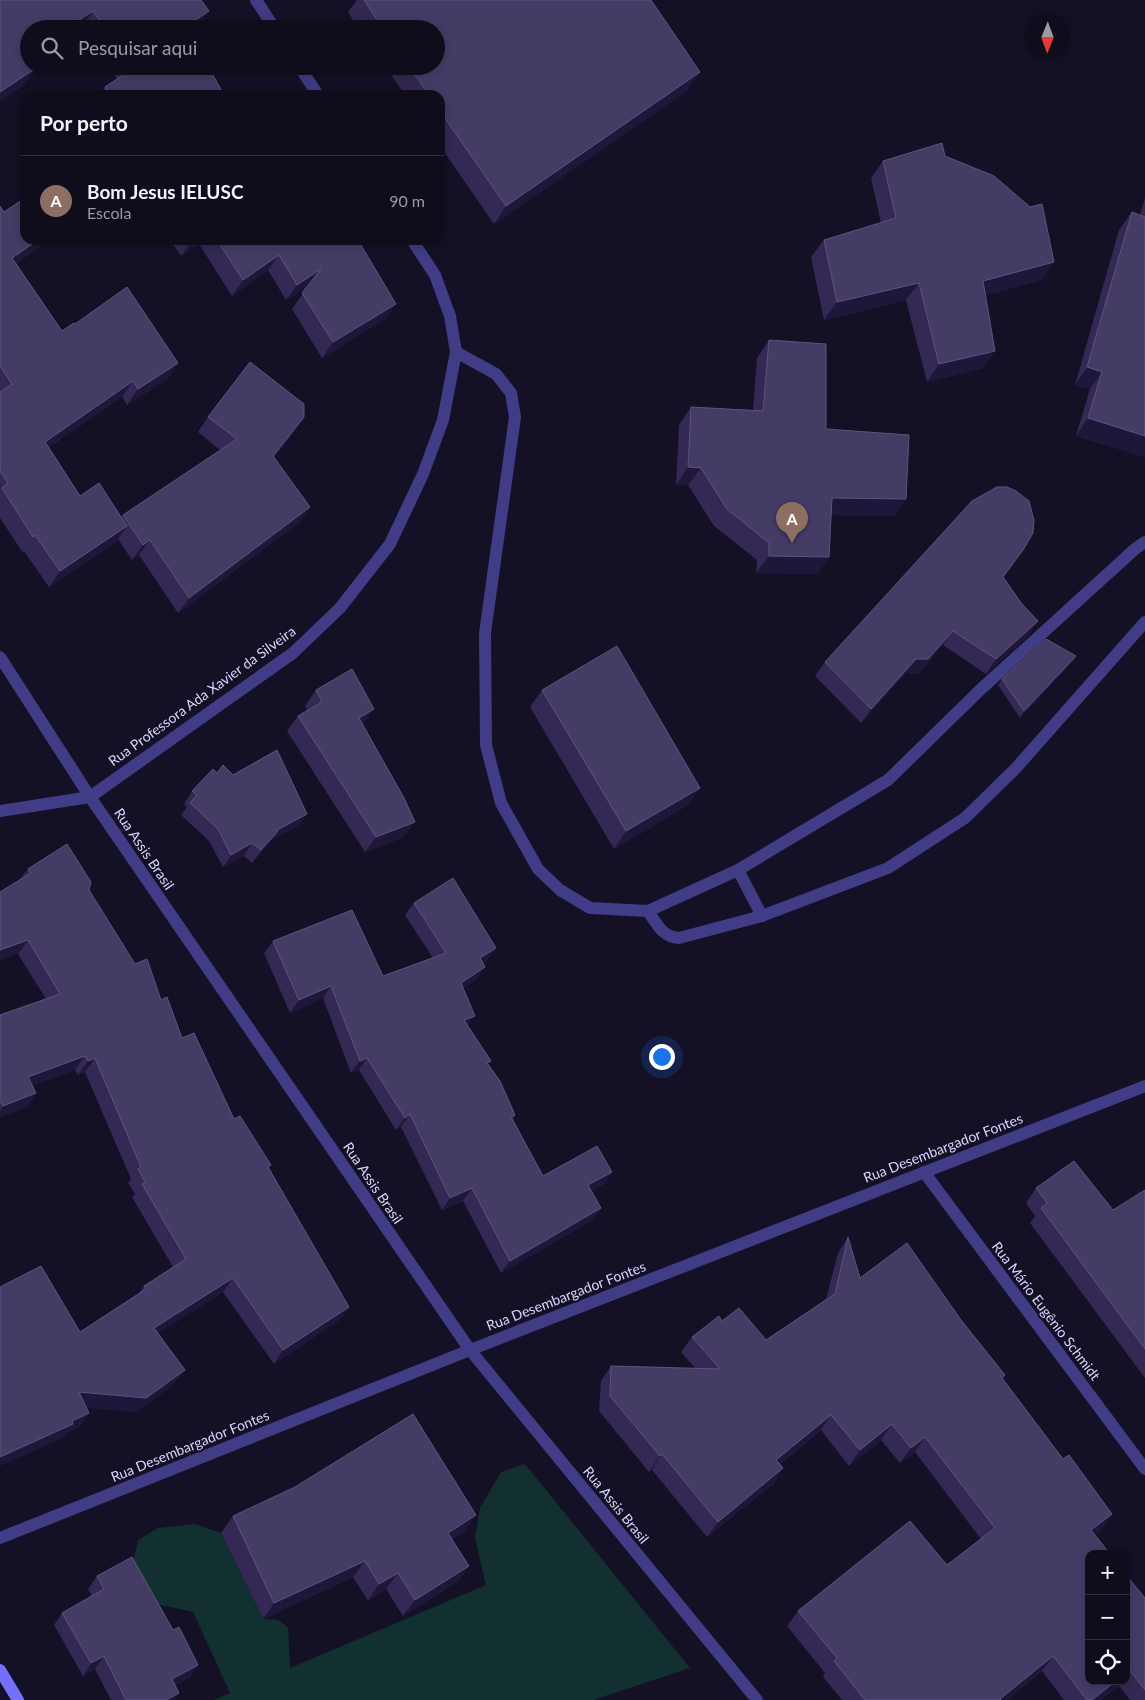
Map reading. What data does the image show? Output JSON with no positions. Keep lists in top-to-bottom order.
{
  "streets": {
    "street": [
      "Rua Professora Ada Xavier da Silveira",
      "Rua Assis Brasil",
      "Rua Desembargador Fontes",
      "Rua Mário Eugênio Schmidt"
    ]
  },
  "crossings": [
    ["Rua Professora Ada Xavier da Silveira", "Rua Assis Brasil"],
    ["Rua Assis Brasil", "Rua Desembargador Fontes"],
    ["Rua Desembargador Fontes", "Rua Mário Eugênio Schmidt"]
  ],
  "north": "bottom",
  "page": {
    "search": "Pesquisar aqui",
    "heading": "Por perto",
    "list": [
      {
        "mark": "A",
        "name": "Bom Jesus IELUSC",
        "note": "Escola",
        "value": "90 m"
      }
    ],
    "pins": "A",
    "map_buttons": ["+", "−"]
  }
}
